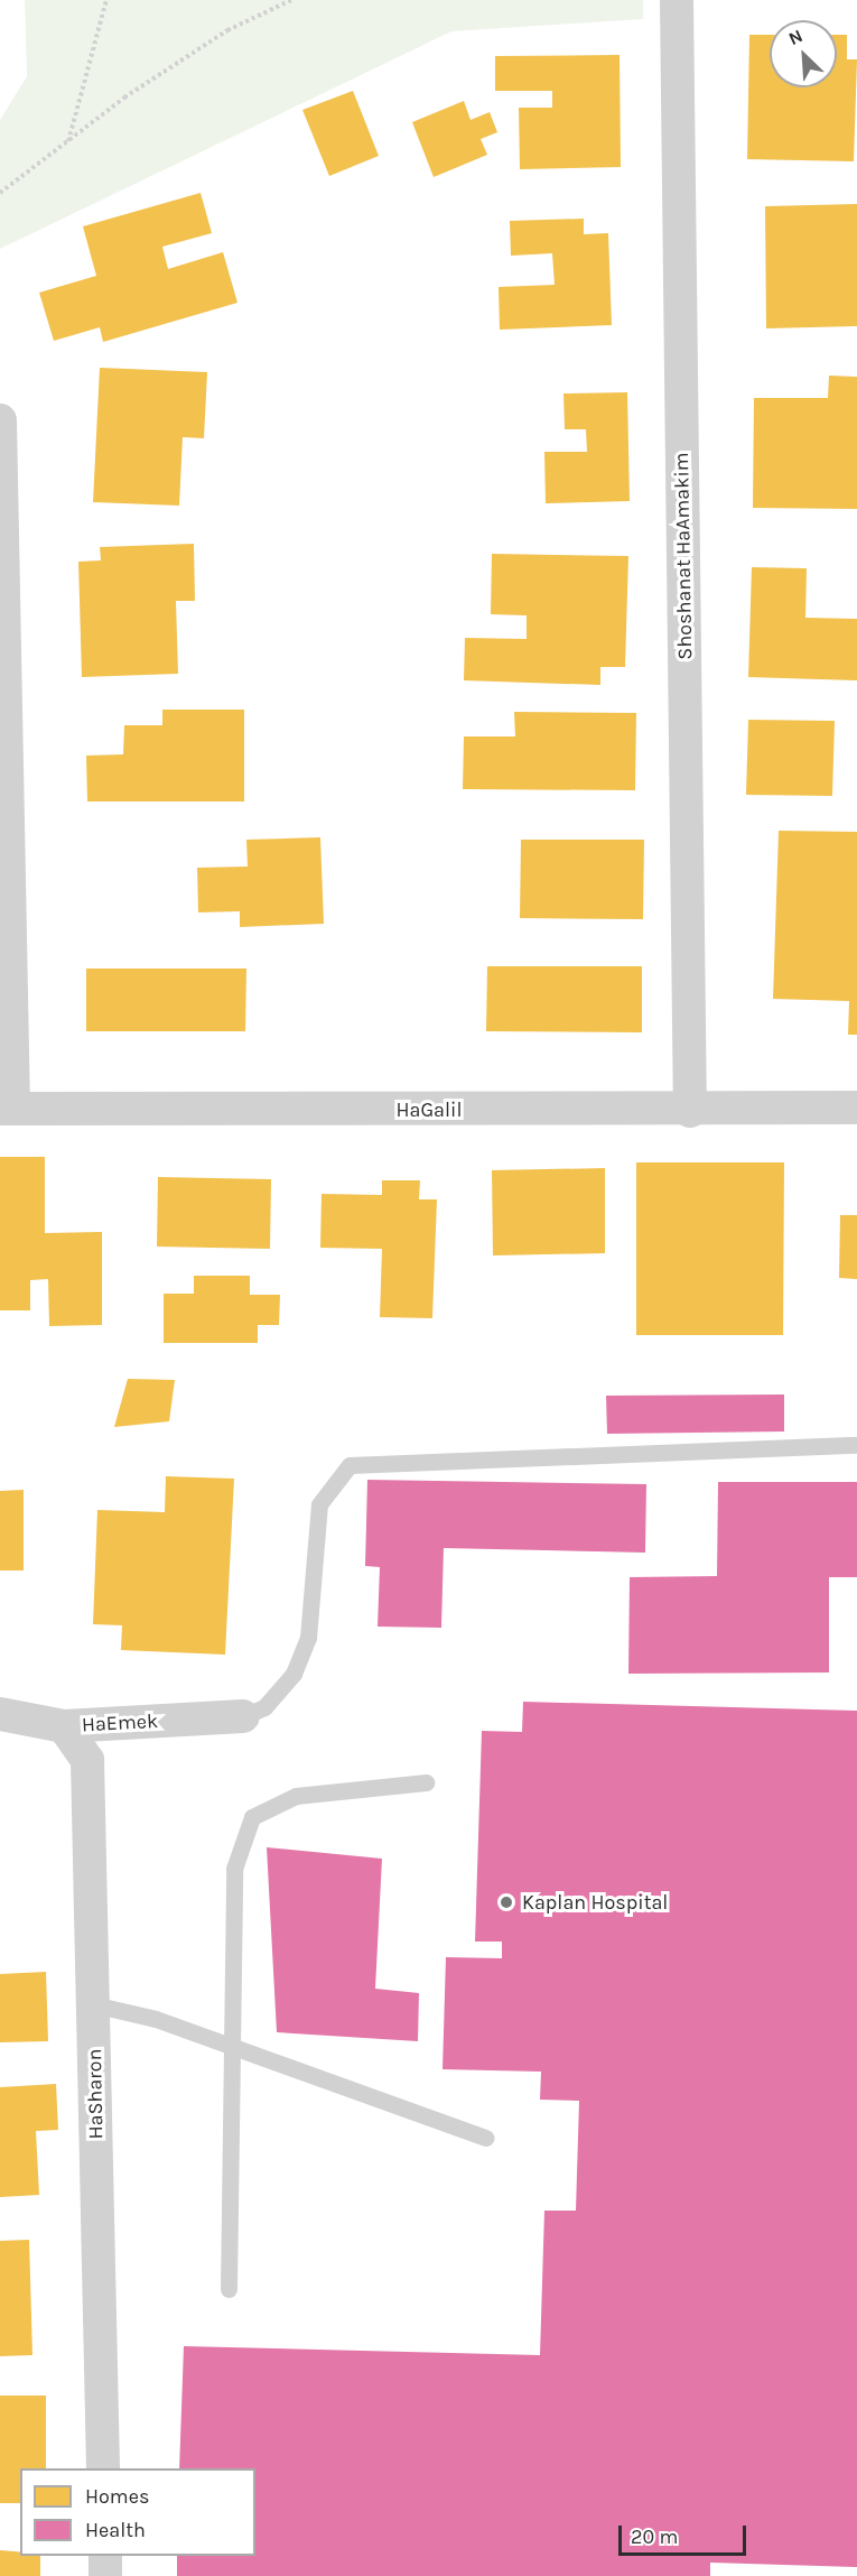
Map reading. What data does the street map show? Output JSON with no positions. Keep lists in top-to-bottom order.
{
  "streets": {
    "street": [
      "Shoshanat HaAmakim",
      "HaGalil",
      "HaEmek",
      "HaSharon"
    ]
  },
  "crossings": [
    ["Shoshanat HaAmakim", "HaGalil"],
    ["HaEmek", "HaSharon"]
  ],
  "places": ["Kaplan Hospital"],
  "legend": ["Homes", "Health"],
  "scale_bar": "20 m",
  "north": "top left"
}
